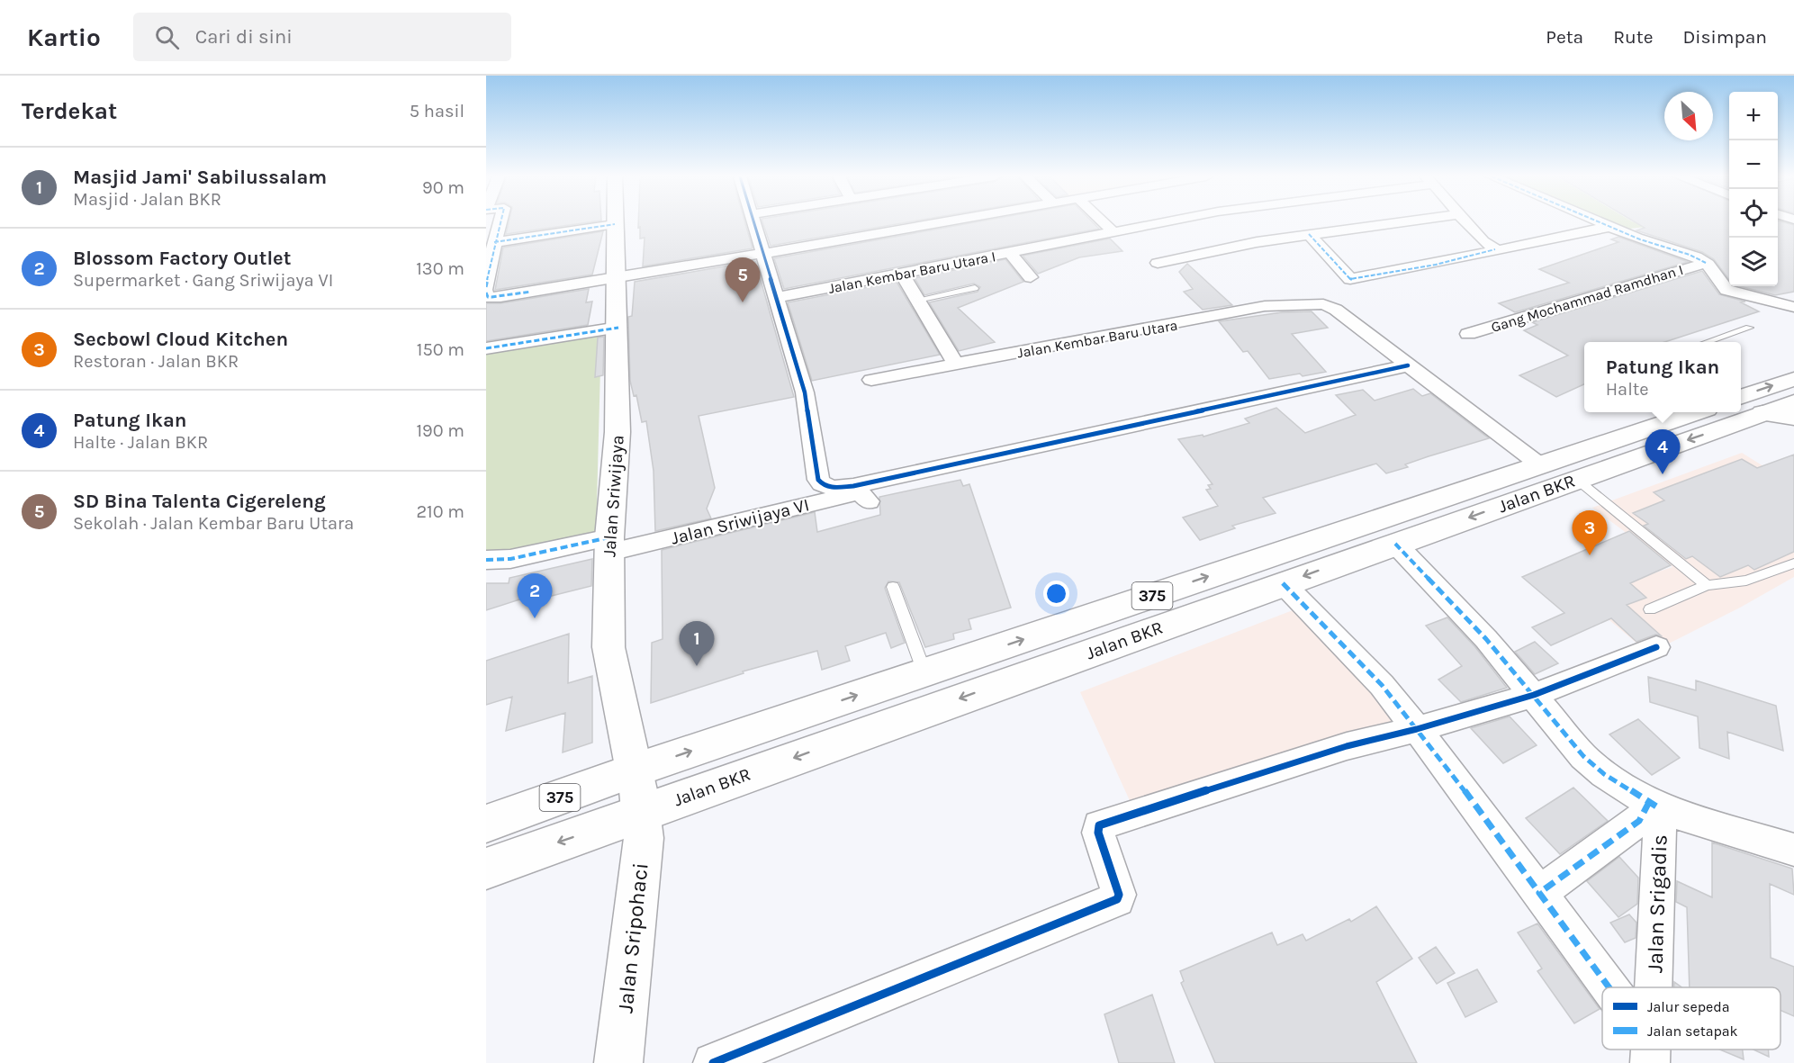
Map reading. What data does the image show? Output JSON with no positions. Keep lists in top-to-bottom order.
{
  "streets": {
    "main road": [
      "Jalan BKR",
      "Jalan Sriwijaya",
      "375",
      "Jalan Sripohaci"
    ],
    "street": [
      "Jalan Kembar Baru Utara I",
      "Gang Mochammad Ramdhan I",
      "Jalan Kembar Baru Utara",
      "Jalan Sriwijaya VI",
      "Jalan Srigadis"
    ]
  },
  "crossings": [
    ["Jalan BKR", "Jalan Sriwijaya"],
    ["Jalan BKR", "Jalan Sripohaci"],
    ["Jalan Sriwijaya", "Jalan Sriwijaya VI"],
    ["Jalan Sriwijaya", "Jalan Sripohaci"]
  ],
  "legend": ["Jalur sepeda", "Jalan setapak"],
  "north": "bottom right",
  "page": {
    "header": "Kartio",
    "search": "Cari di sini",
    "nav": ["Peta", "Rute", "Disimpan"],
    "heading": ["Terdekat", "5 hasil"],
    "map_buttons": ["+", "−"],
    "list": [
      {
        "mark": "1",
        "name": "Masjid Jami' Sabilussalam",
        "note": "Masjid · Jalan BKR",
        "value": "90 m"
      },
      {
        "mark": "2",
        "name": "Blossom Factory Outlet",
        "note": "Supermarket · Gang Sriwijaya VI",
        "value": "130 m"
      },
      {
        "mark": "3",
        "name": "Secbowl Cloud Kitchen",
        "note": "Restoran · Jalan BKR",
        "value": "150 m"
      },
      {
        "mark": "4",
        "name": "Patung Ikan",
        "note": "Halte · Jalan BKR",
        "value": "190 m"
      },
      {
        "mark": "5",
        "name": "SD Bina Talenta Cigereleng",
        "note": "Sekolah · Jalan Kembar Baru Utara",
        "value": "210 m"
      }
    ],
    "pins": [
      "5",
      "4",
      "3",
      "2",
      "1"
    ],
    "popup": ["Patung Ikan", "Halte"]
  }
}
